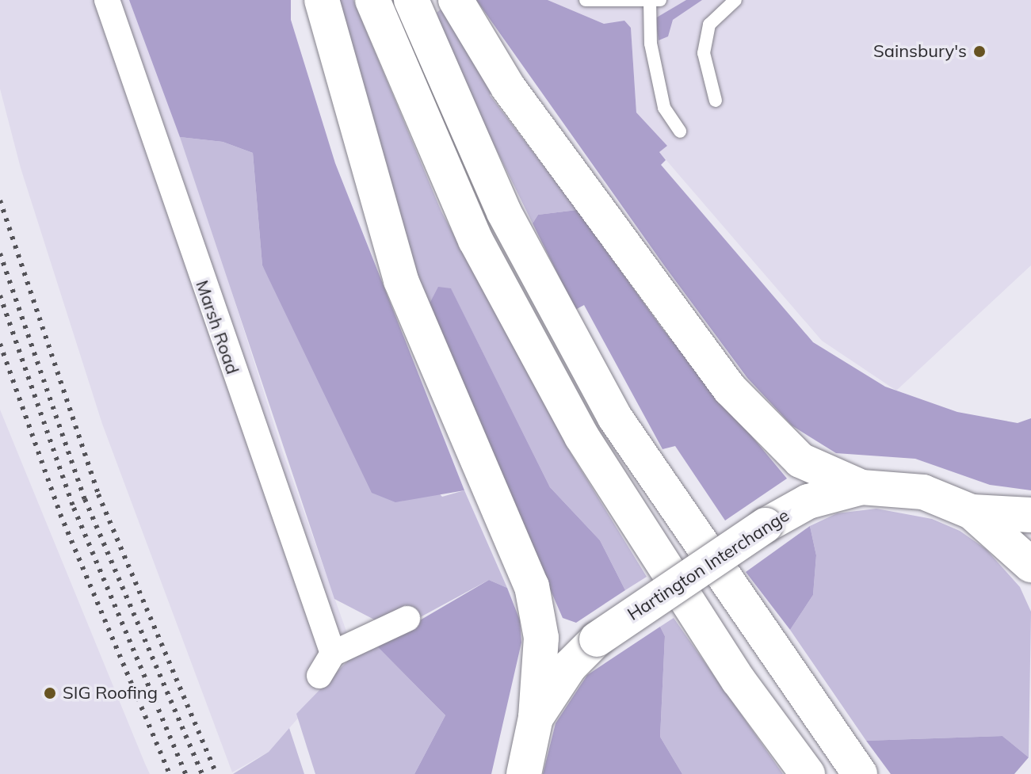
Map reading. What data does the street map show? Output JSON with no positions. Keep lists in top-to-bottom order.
{
  "streets": {
    "main road": ["Hartington Interchange"],
    "street": ["Marsh Road"]
  },
  "places": ["Sainsbury's", "SIG Roofing"]
}
